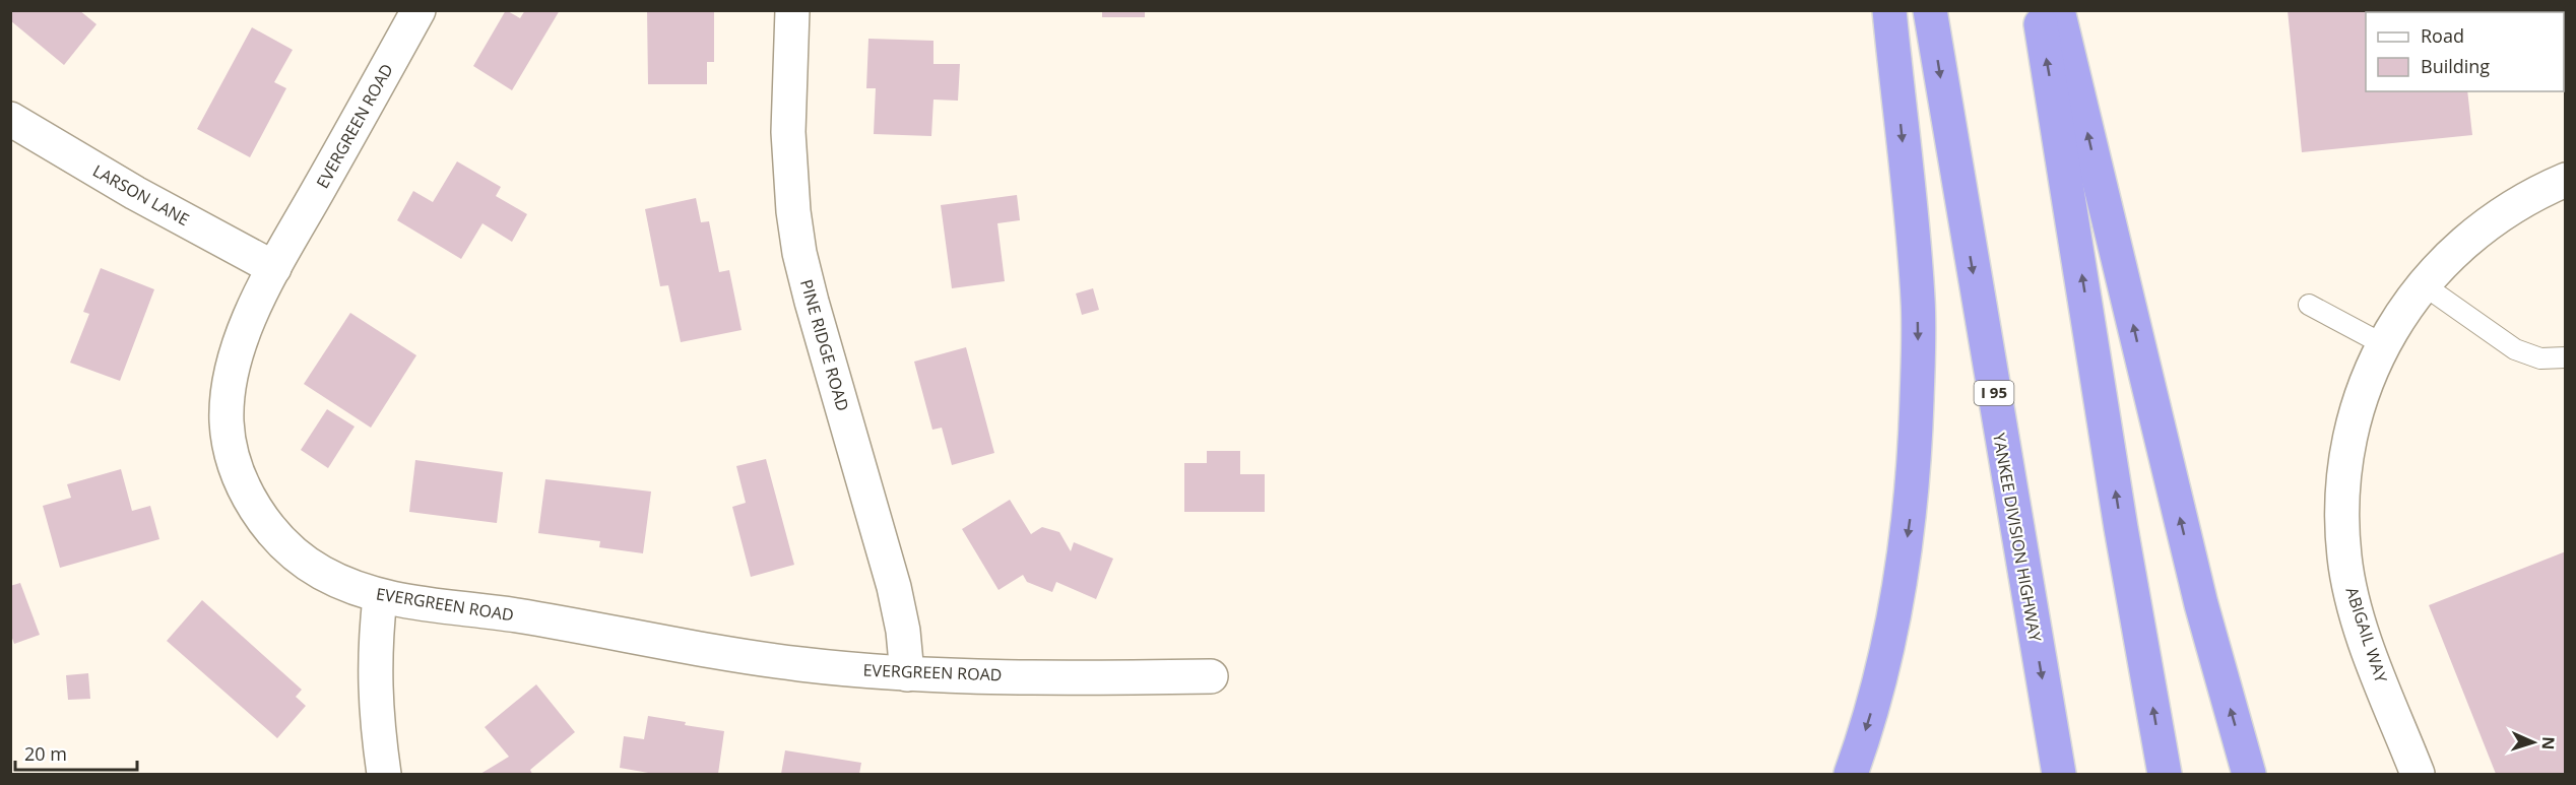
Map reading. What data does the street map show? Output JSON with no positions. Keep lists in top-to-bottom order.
{
  "streets": {
    "highway": ["I 95", "YANKEE DIVISION HIGHWAY"],
    "street": [
      "EVERGREEN ROAD",
      "LARSON LANE",
      "PINE RIDGE ROAD",
      "ABIGAIL WAY"
    ]
  },
  "crossings": [
    ["EVERGREEN ROAD", "LARSON LANE"],
    ["EVERGREEN ROAD", "PINE RIDGE ROAD"]
  ],
  "legend": ["Road", "Building"],
  "scale_bar": "20 m",
  "north": "right"
}
